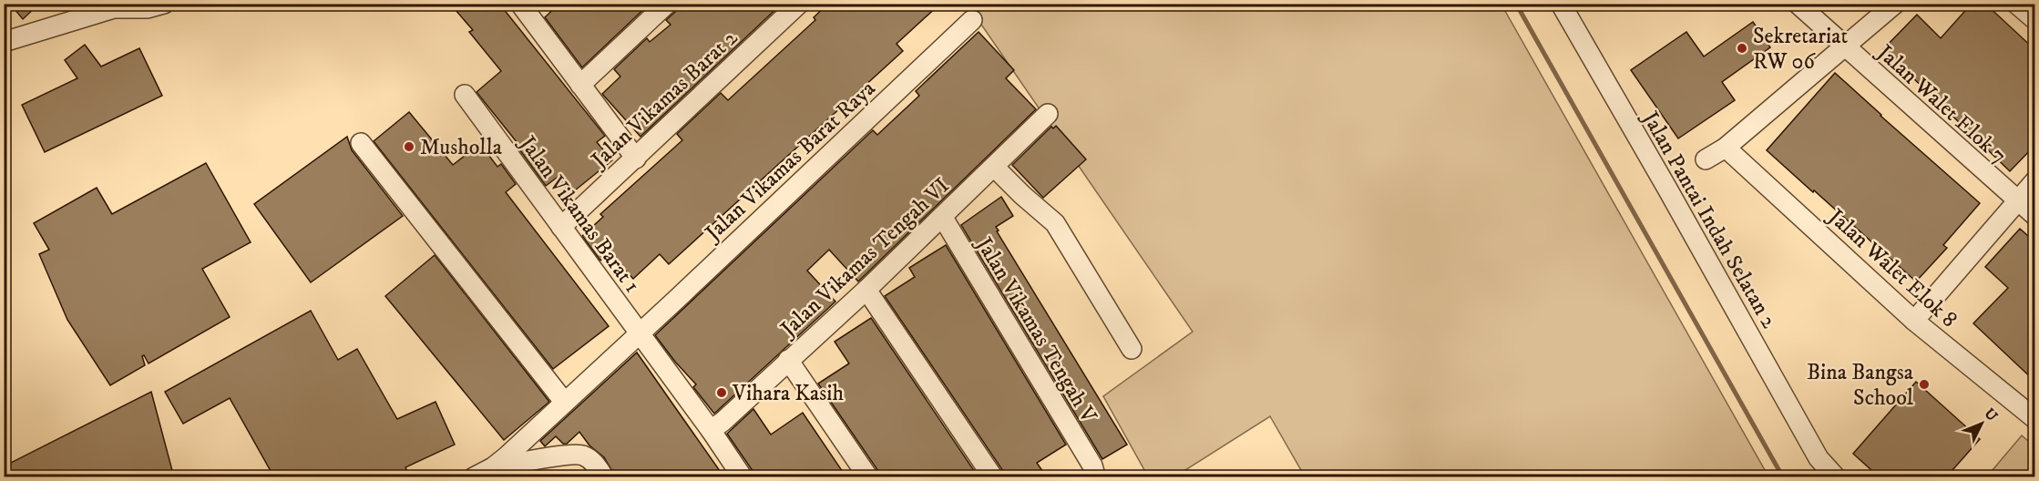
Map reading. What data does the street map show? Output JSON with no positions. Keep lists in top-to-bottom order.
{
  "streets": {
    "street": [
      "Jalan Vikamas Barat 2",
      "Jalan Walet Elok 7",
      "Jalan Vikamas Barat Raya",
      "Jalan Vikamas Barat 1",
      "Jalan Pantai Indah Selatan 2",
      "Jalan Vikamas Tengah VI",
      "Jalan Walet Elok 8",
      "Jalan Vikamas Tengah V"
    ]
  },
  "crossings": [
    ["Jalan Vikamas Barat 2", "Jalan Vikamas Barat 1"],
    ["Jalan Vikamas Barat Raya", "Jalan Vikamas Barat 1"],
    ["Jalan Vikamas Barat 1", "Jalan Vikamas Tengah VI"],
    ["Jalan Vikamas Tengah VI", "Jalan Vikamas Tengah V"]
  ],
  "places": [
    "Sekretariat RW 06",
    "Musholla",
    "Bina Bangsa School",
    "Vihara Kasih"
  ],
  "north": "top right"
}
